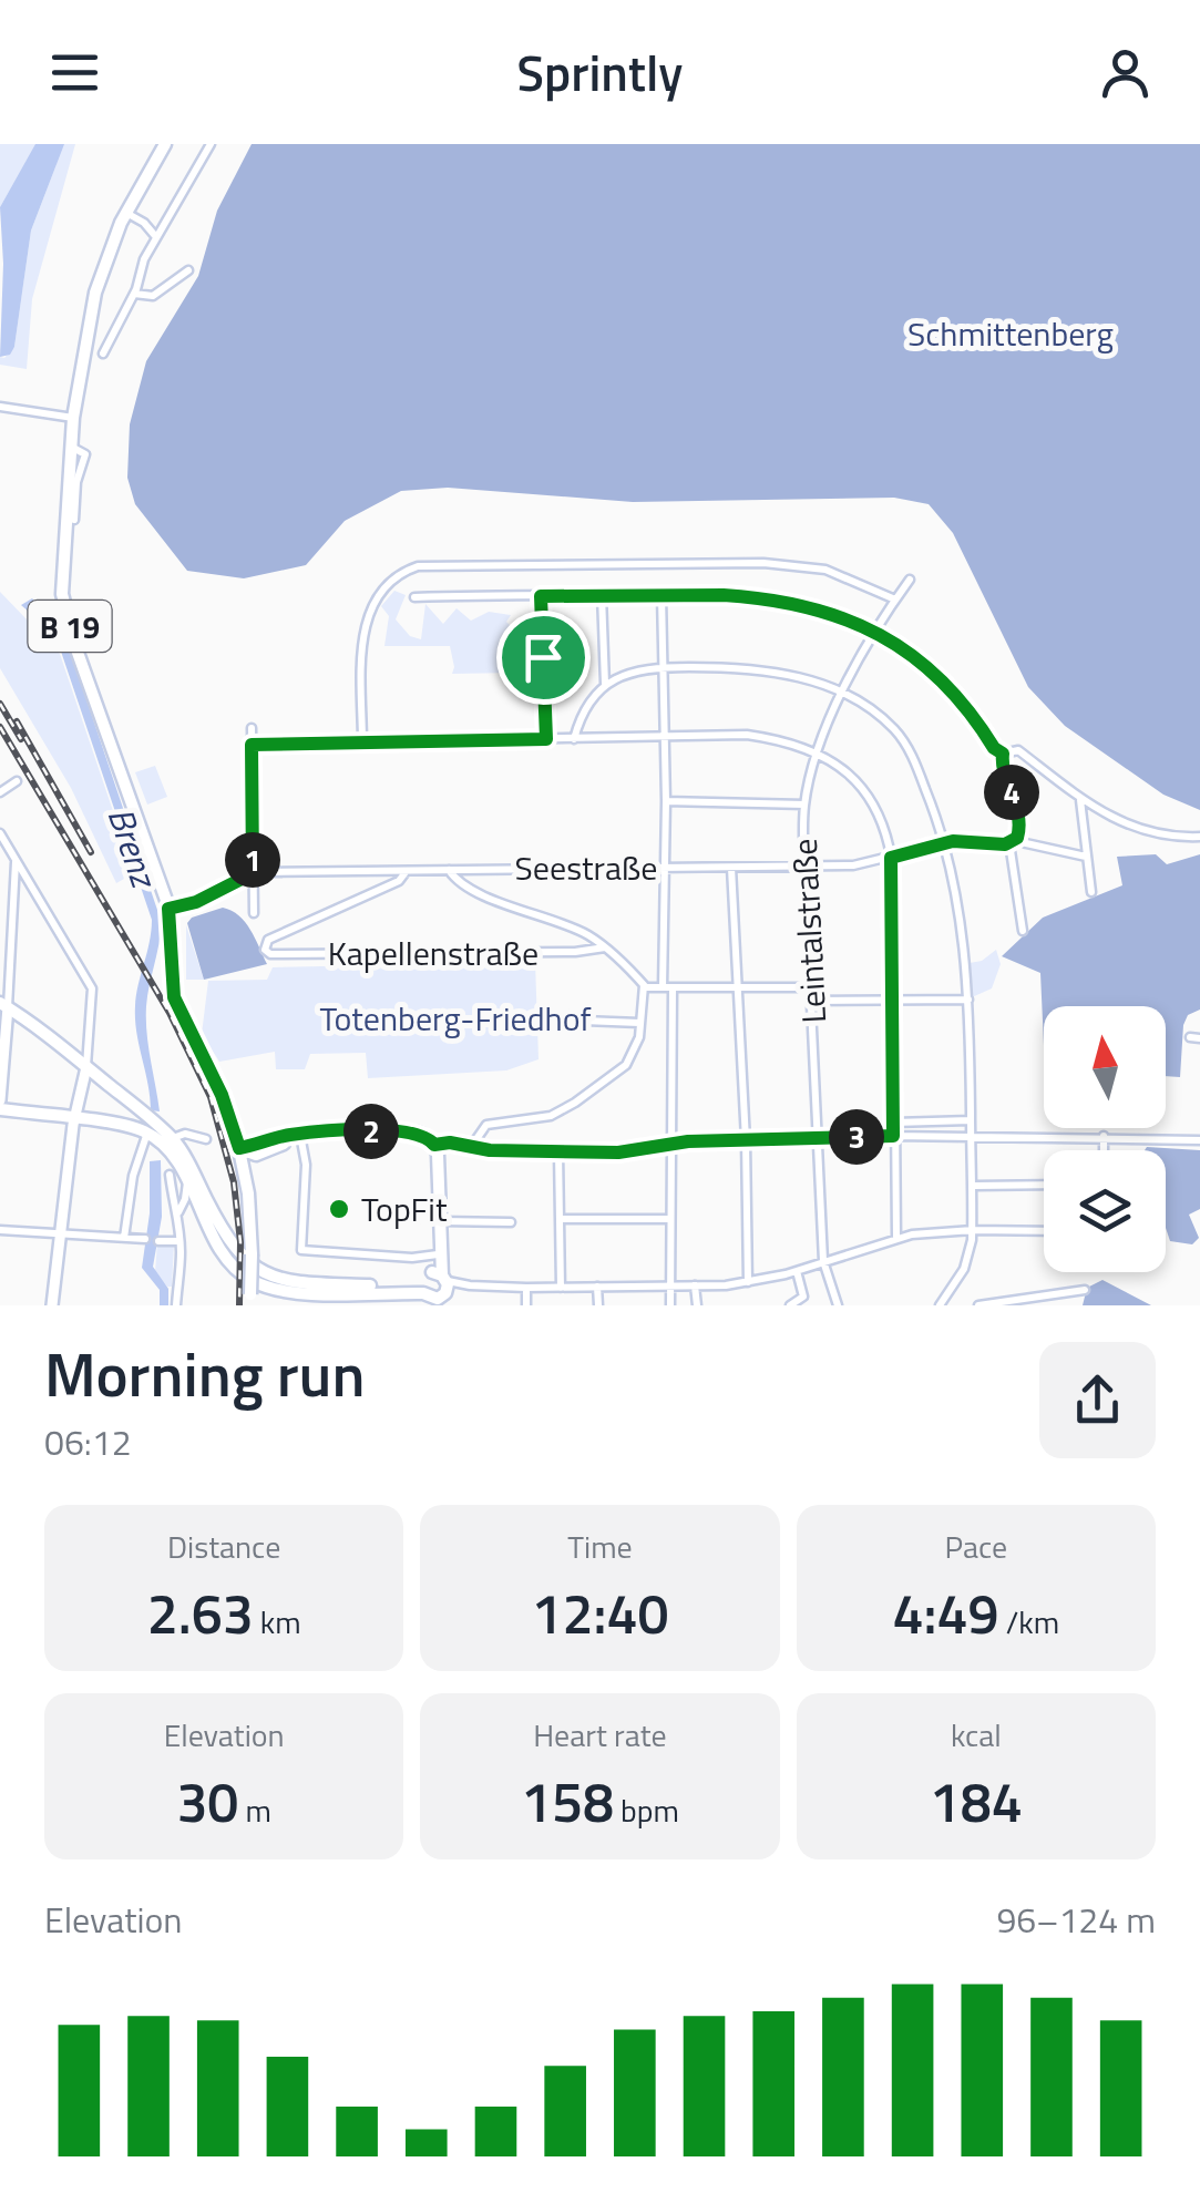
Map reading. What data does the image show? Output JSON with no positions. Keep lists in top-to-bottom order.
{
  "streets": {
    "main road": ["B 19"],
    "street": ["Seestraße", "Leintalstraße", "Kapellenstraße"]
  },
  "crossings": [
    ["B 19", "Seestraße"],
    ["Seestraße", "Leintalstraße"],
    ["Seestraße", "Kapellenstraße"]
  ],
  "water": ["Brenz"],
  "parks": ["Schmittenberg", "Totenberg-Friedhof"],
  "places": ["TopFit"],
  "north": "top",
  "page": {
    "header": "Sprintly",
    "pins": [
      "4",
      "1",
      "2",
      "3"
    ],
    "heading": ["Morning run", "06:12"],
    "stats": [
      ["Distance", "2.63 km"],
      ["Time", "12:40"],
      ["Pace", "4:49 /km"],
      ["Elevation", "30 m"],
      ["Heart rate", "158 bpm"],
      ["kcal", "184"]
    ],
    "chart": ["Elevation", "96–124 m"]
  }
}
